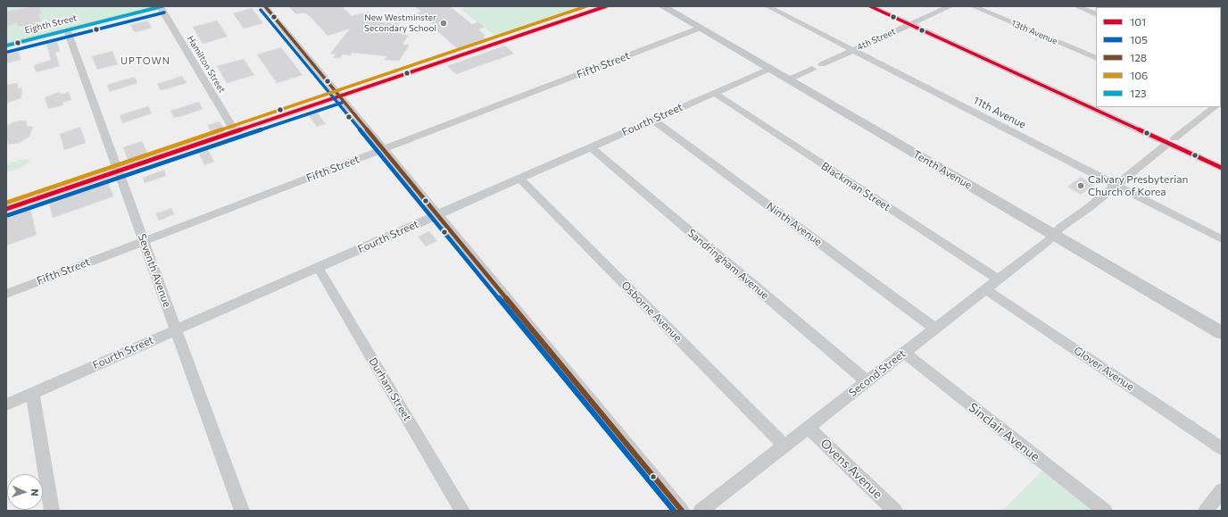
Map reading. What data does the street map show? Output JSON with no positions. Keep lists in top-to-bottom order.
{
  "streets": {
    "main road": ["Tenth Avenue"],
    "street": [
      "Eighth Street",
      "13th Avenue",
      "4th Street",
      "Hamilton Street",
      "Fifth Street",
      "11th Avenue",
      "Fourth Street",
      "Blackman Street",
      "Ninth Avenue",
      "Sandringham Avenue",
      "Seventh Avenue",
      "Osborne Avenue",
      "Glover Avenue",
      "Second Street",
      "Durham Street",
      "Sinclair Avenue",
      "Ovens Avenue"
    ]
  },
  "crossings": [
    ["Eighth Street", "Hamilton Street"],
    ["Eighth Street", "Seventh Avenue"],
    ["4th Street", "11th Avenue"],
    ["Fifth Street", "Tenth Avenue"],
    ["Fifth Street", "Seventh Avenue"],
    ["11th Avenue", "Second Street"],
    ["Fourth Street", "Tenth Avenue"],
    ["Fourth Street", "Blackman Street"],
    ["Fourth Street", "Ninth Avenue"],
    ["Fourth Street", "Sandringham Avenue"],
    ["Fourth Street", "Seventh Avenue"],
    ["Fourth Street", "Osborne Avenue"],
    ["Fourth Street", "Durham Street"],
    ["Tenth Avenue", "Second Street"],
    ["Blackman Street", "Second Street"],
    ["Ninth Avenue", "Second Street"],
    ["Sandringham Avenue", "Second Street"],
    ["Osborne Avenue", "Second Street"],
    ["Glover Avenue", "Second Street"],
    ["Second Street", "Sinclair Avenue"],
    ["Second Street", "Ovens Avenue"]
  ],
  "districts": ["UPTOWN"],
  "places": ["New Westminster Secondary School", "Calvary Presbyterian Church of Korea"],
  "lines": [
    "transit line 101",
    "transit line 128",
    "transit line 106",
    "transit line 123",
    "transit line 105"
  ],
  "legend": [
    "101",
    "105",
    "128",
    "106",
    "123"
  ],
  "north": "right"
}
